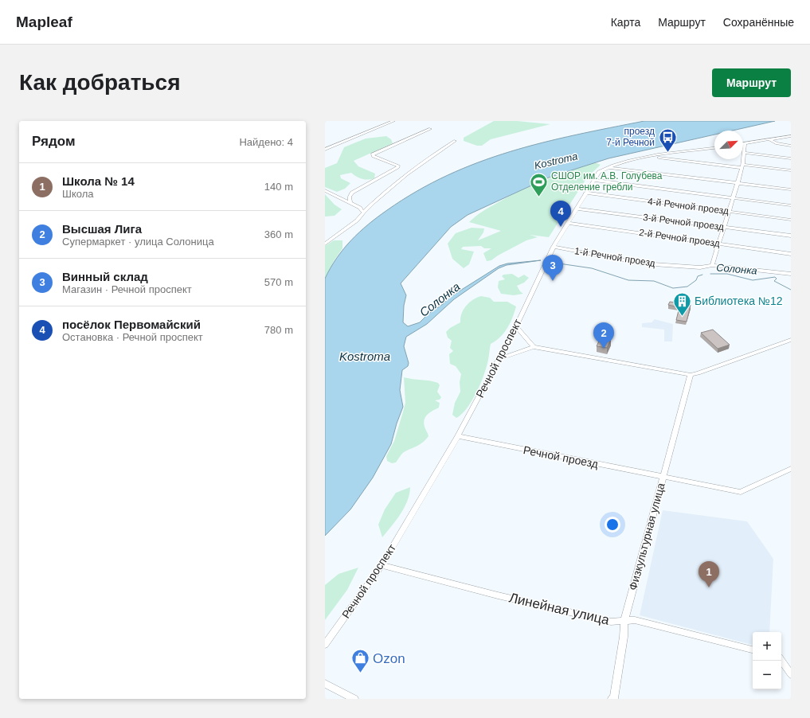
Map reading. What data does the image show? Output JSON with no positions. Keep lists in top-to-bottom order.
{
  "streets": {
    "street": [
      "4-й Речной проезд",
      "3-й Речной проезд",
      "2-й Речной проезд",
      "1-й Речной проезд",
      "Речной проспект",
      "Речной проезд",
      "Физкультурная улица",
      "Линейная улица"
    ]
  },
  "crossings": [
    ["4-й Речной проезд", "Речной проспект"],
    ["3-й Речной проезд", "Речной проспект"],
    ["2-й Речной проезд", "Речной проспект"],
    ["1-й Речной проезд", "Речной проспект"],
    ["Речной проспект", "Речной проезд"],
    ["Речной проспект", "Линейная улица"],
    ["Речной проезд", "Физкультурная улица"],
    ["Физкультурная улица", "Линейная улица"]
  ],
  "water": ["Kostroma", "Солонка"],
  "places": {
    "bus stop": ["проезд 7-й Речной"],
    "sports": ["СШОР им. А.В. Голубева Отделение гребли"],
    "building": ["Библиотека №12"],
    "shop": ["Ozon"]
  },
  "north": "top right",
  "page": {
    "header": "Mapleaf",
    "nav": ["Карта", "Маршрут", "Сохранённые"],
    "buttons": "Маршрут",
    "title": "Как добраться",
    "heading": ["Рядом", "Найдено: 4"],
    "list": [
      {
        "mark": "1",
        "name": "Школа № 14",
        "note": "Школа",
        "value": "140 m"
      },
      {
        "mark": "2",
        "name": "Высшая Лига",
        "note": "Супермаркет · улица Солоница",
        "value": "360 m"
      },
      {
        "mark": "3",
        "name": "Винный склад",
        "note": "Магазин · Речной проспект",
        "value": "570 m"
      },
      {
        "mark": "4",
        "name": "посёлок Первомайский",
        "note": "Остановка · Речной проспект",
        "value": "780 m"
      }
    ],
    "pins": [
      "4",
      "3",
      "2",
      "1"
    ],
    "map_buttons": ["+", "−"]
  }
}
